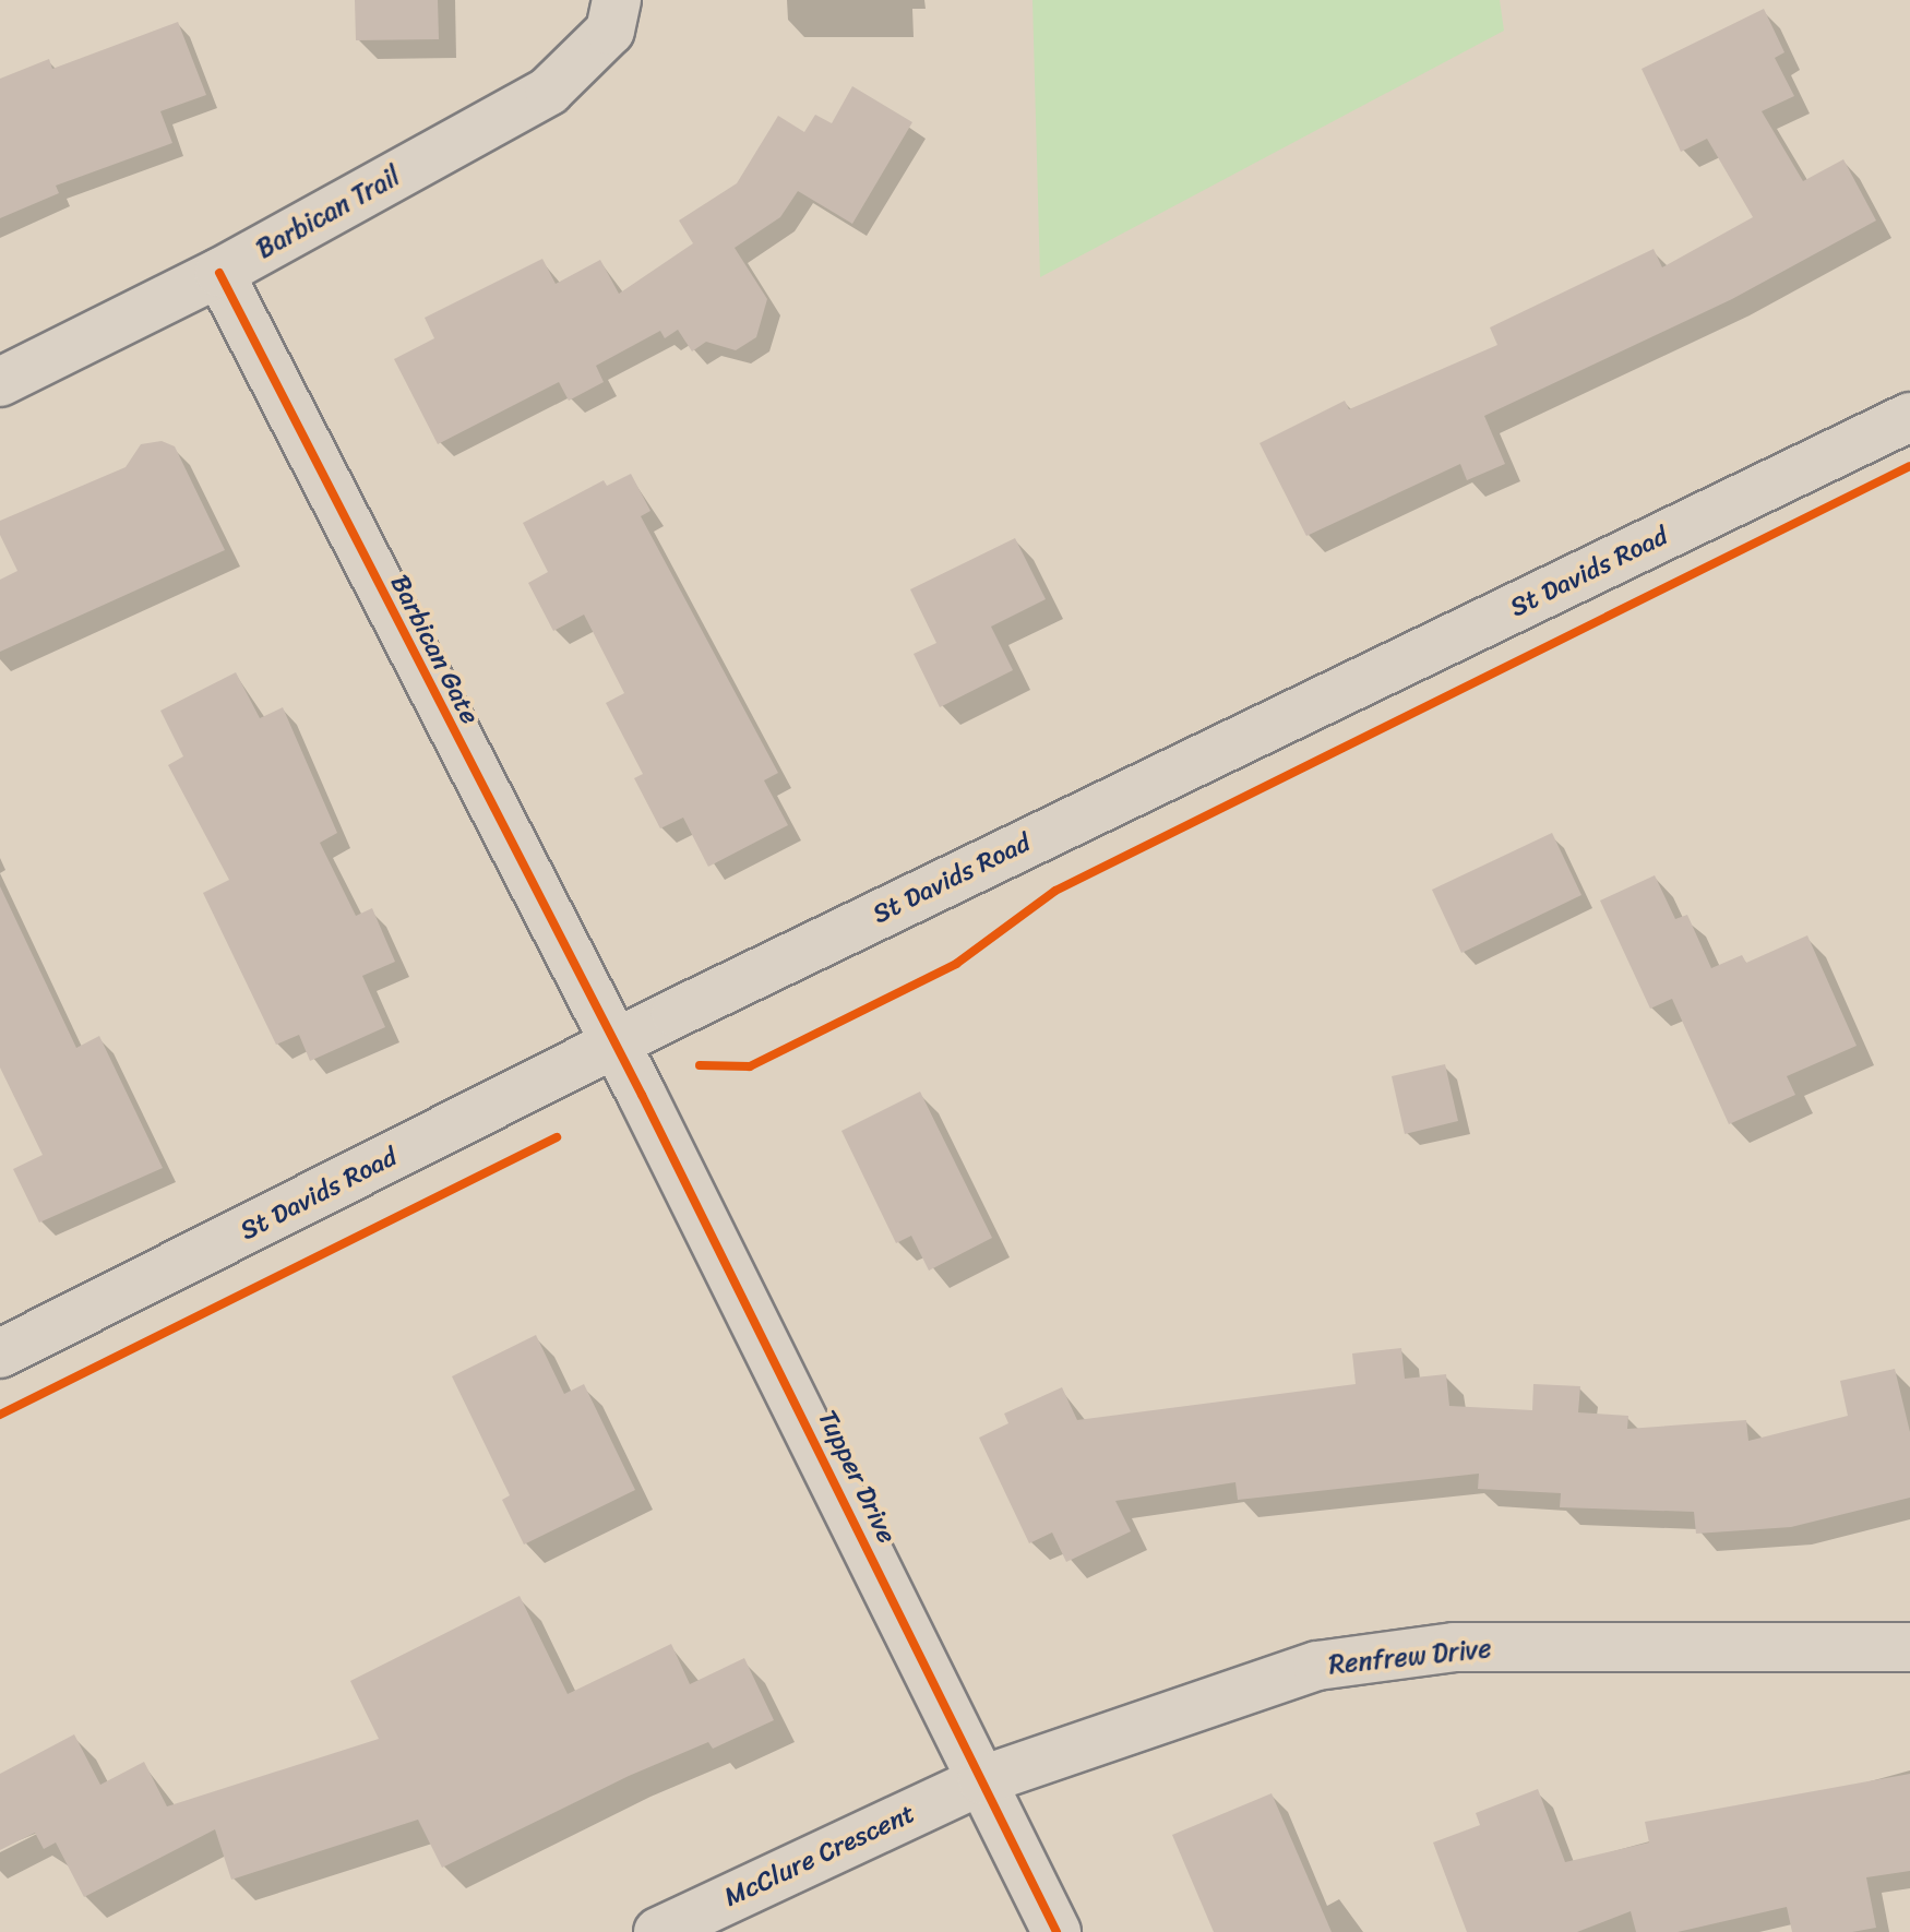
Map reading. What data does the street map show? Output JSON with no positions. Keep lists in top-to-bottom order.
{
  "streets": {
    "street": [
      "Barbican Trail",
      "St Davids Road",
      "Barbican Gate",
      "Tupper Drive",
      "Renfrew Drive",
      "McClure Crescent"
    ]
  },
  "crossings": [
    ["Barbican Trail", "Barbican Gate"],
    ["St Davids Road", "Barbican Gate"],
    ["St Davids Road", "Tupper Drive"],
    ["Barbican Gate", "Tupper Drive"],
    ["Tupper Drive", "Renfrew Drive"],
    ["Tupper Drive", "McClure Crescent"],
    ["Renfrew Drive", "McClure Crescent"]
  ]
}
